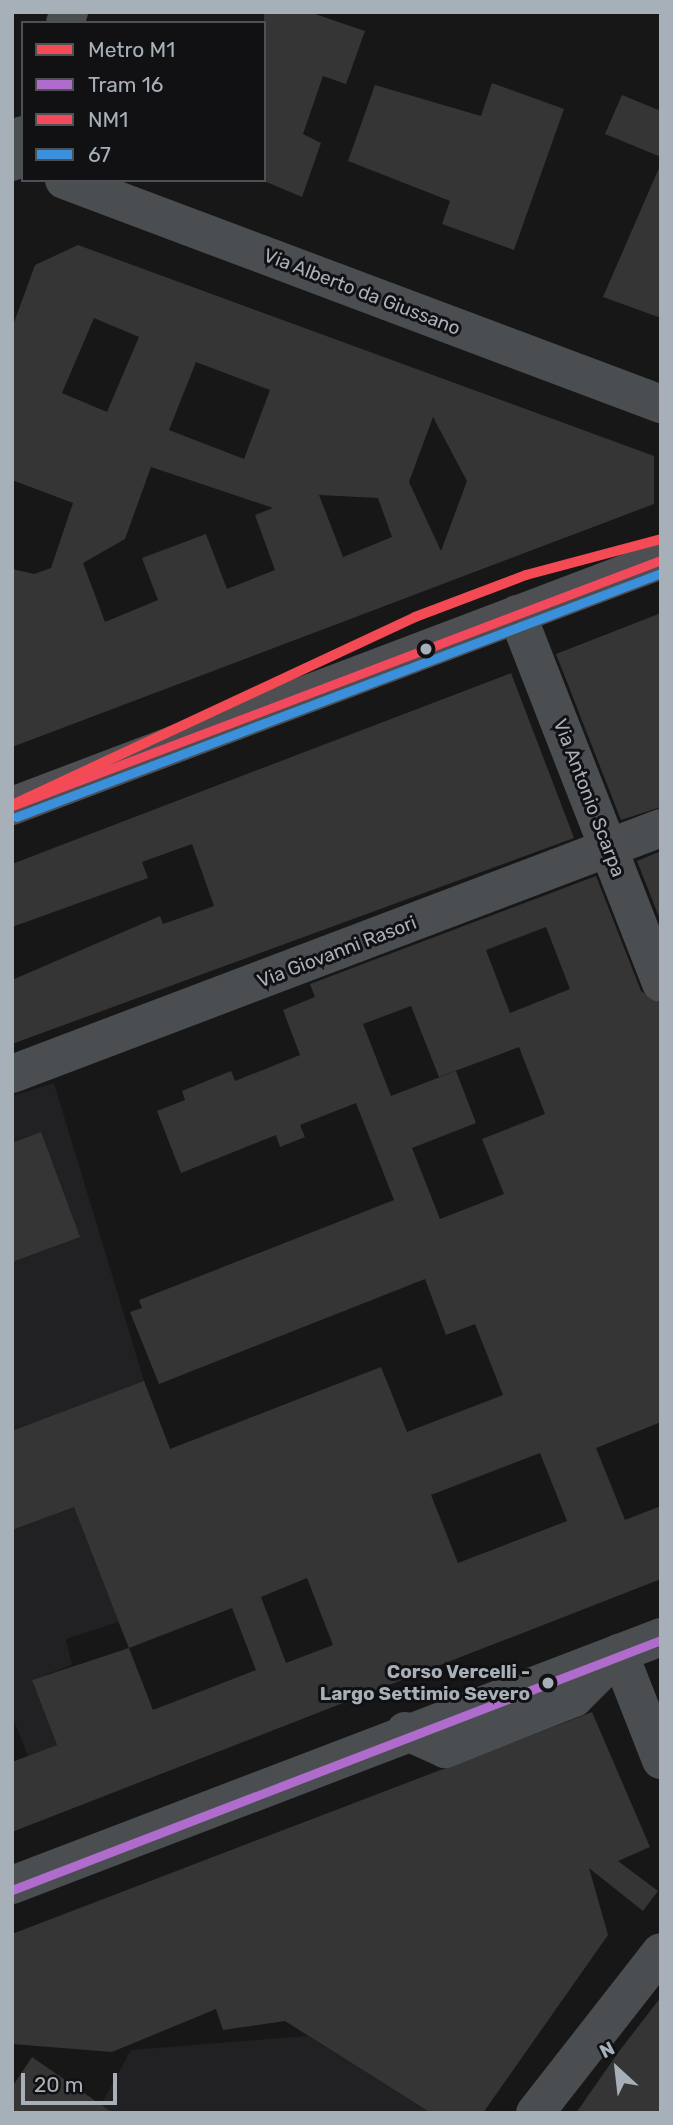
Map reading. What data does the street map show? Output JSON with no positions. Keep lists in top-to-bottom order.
{
  "streets": {
    "street": ["Via Alberto da Giussano", "Via Antonio Scarpa", "Via Giovanni Rasori"]
  },
  "crossings": [
    ["Via Antonio Scarpa", "Via Giovanni Rasori"]
  ],
  "places": ["Corso Vercelli - Largo Settimio Severo"],
  "lines": [
    "metro line M1",
    "transit line NM1",
    "transit line 67",
    "tram line 16"
  ],
  "legend": [
    "Metro M1",
    "Tram 16",
    "NM1",
    "67"
  ],
  "scale_bar": "20 m",
  "north": "top left"
}
